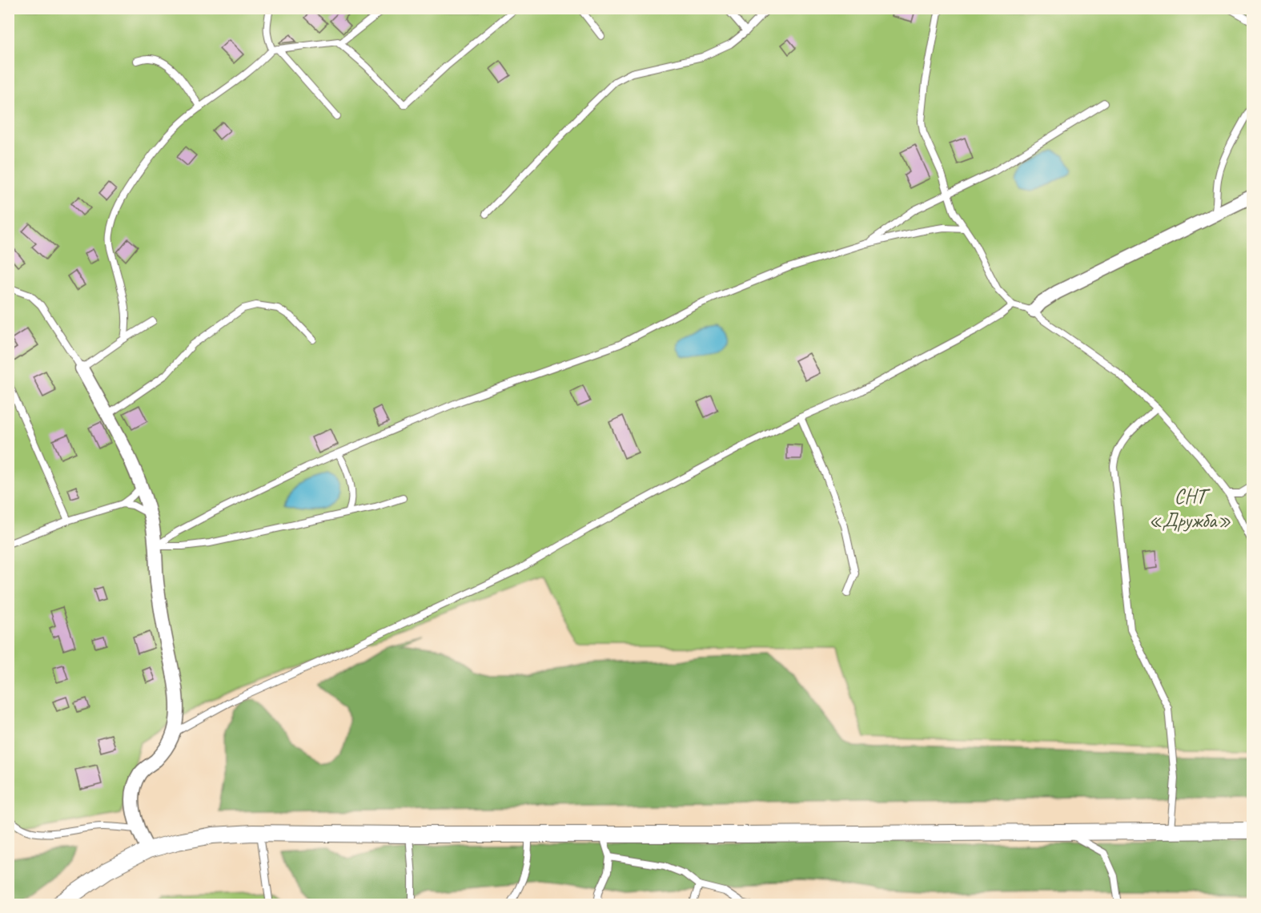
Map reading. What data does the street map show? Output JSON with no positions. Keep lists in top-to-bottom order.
{
  "parks": ["СНТ «Дружба»"]
}
